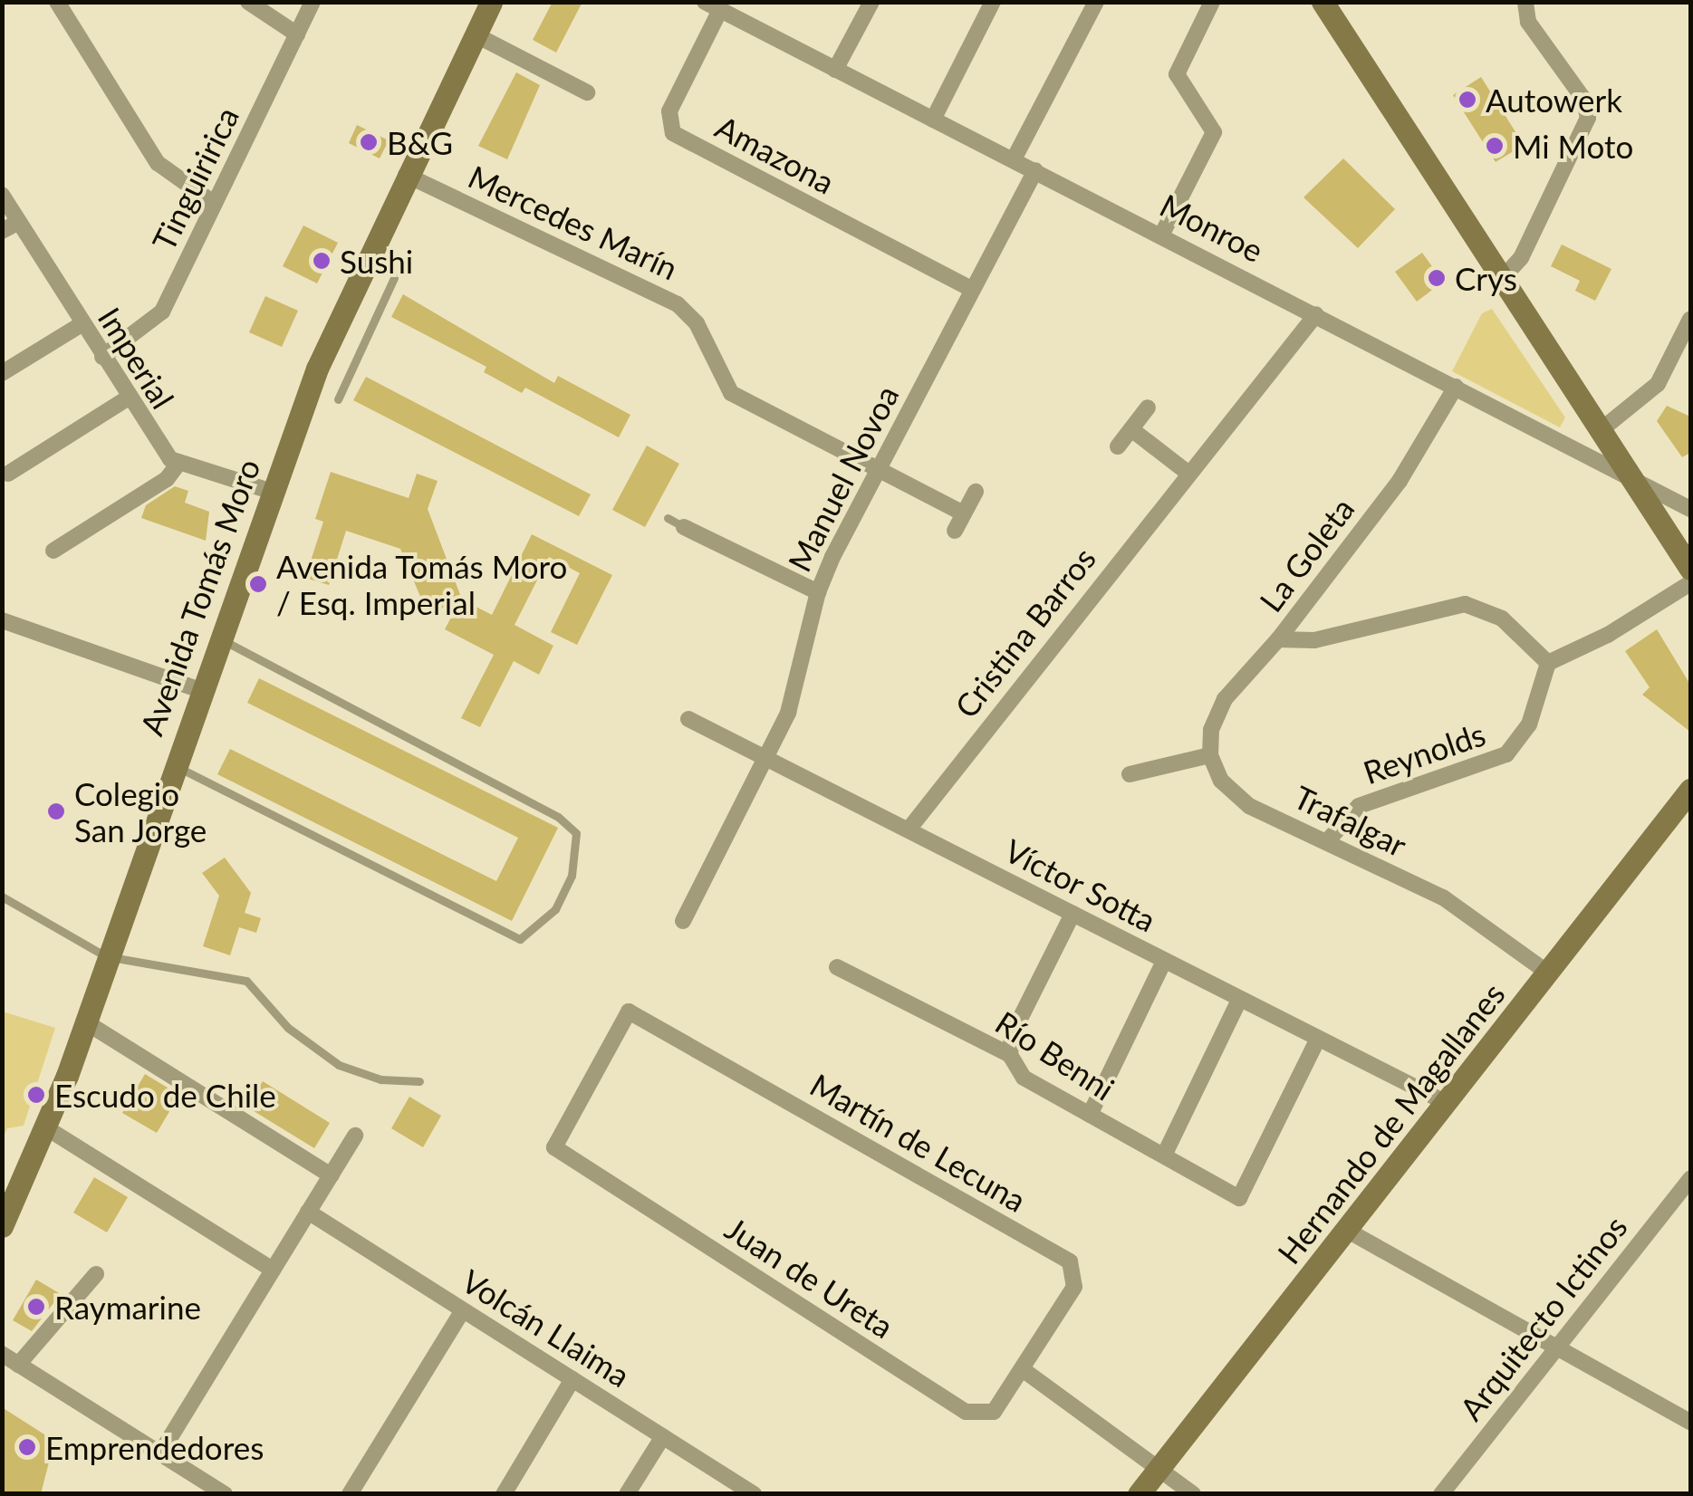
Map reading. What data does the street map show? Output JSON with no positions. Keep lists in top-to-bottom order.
{
  "streets": {
    "main road": ["Avenida Tomás Moro", "Hernando de Magallanes"],
    "street": [
      "Amazona",
      "Tinguiririca",
      "Mercedes Marín",
      "Monroe",
      "Imperial",
      "Manuel Novoa",
      "La Goleta",
      "Cristina Barros",
      "Reynolds",
      "Trafalgar",
      "Víctor Sotta",
      "Río Benni",
      "Martín de Lecuna",
      "Juan de Ureta",
      "Arquitecto Ictinos",
      "Volcán Llaima"
    ]
  },
  "crossings": [
    ["Amazona", "Monroe"],
    ["Amazona", "Manuel Novoa"],
    ["Tinguiririca", "Imperial"],
    ["Mercedes Marín", "Manuel Novoa"],
    ["Mercedes Marín", "Avenida Tomás Moro"],
    ["Monroe", "Manuel Novoa"],
    ["Monroe", "La Goleta"],
    ["Monroe", "Cristina Barros"],
    ["Manuel Novoa", "Víctor Sotta"],
    ["La Goleta", "Trafalgar"],
    ["Cristina Barros", "Víctor Sotta"],
    ["Reynolds", "Trafalgar"],
    ["Trafalgar", "Hernando de Magallanes"],
    ["Víctor Sotta", "Río Benni"],
    ["Víctor Sotta", "Hernando de Magallanes"],
    ["Martín de Lecuna", "Juan de Ureta"]
  ],
  "places": [
    "Autowerk",
    "B&G",
    "Mi Moto",
    "Sushi",
    "Crys",
    "Avenida Tomás Moro / Esq. Imperial",
    "Colegio San Jorge",
    "Escudo de Chile",
    "Raymarine",
    "Emprendedores"
  ]
}
